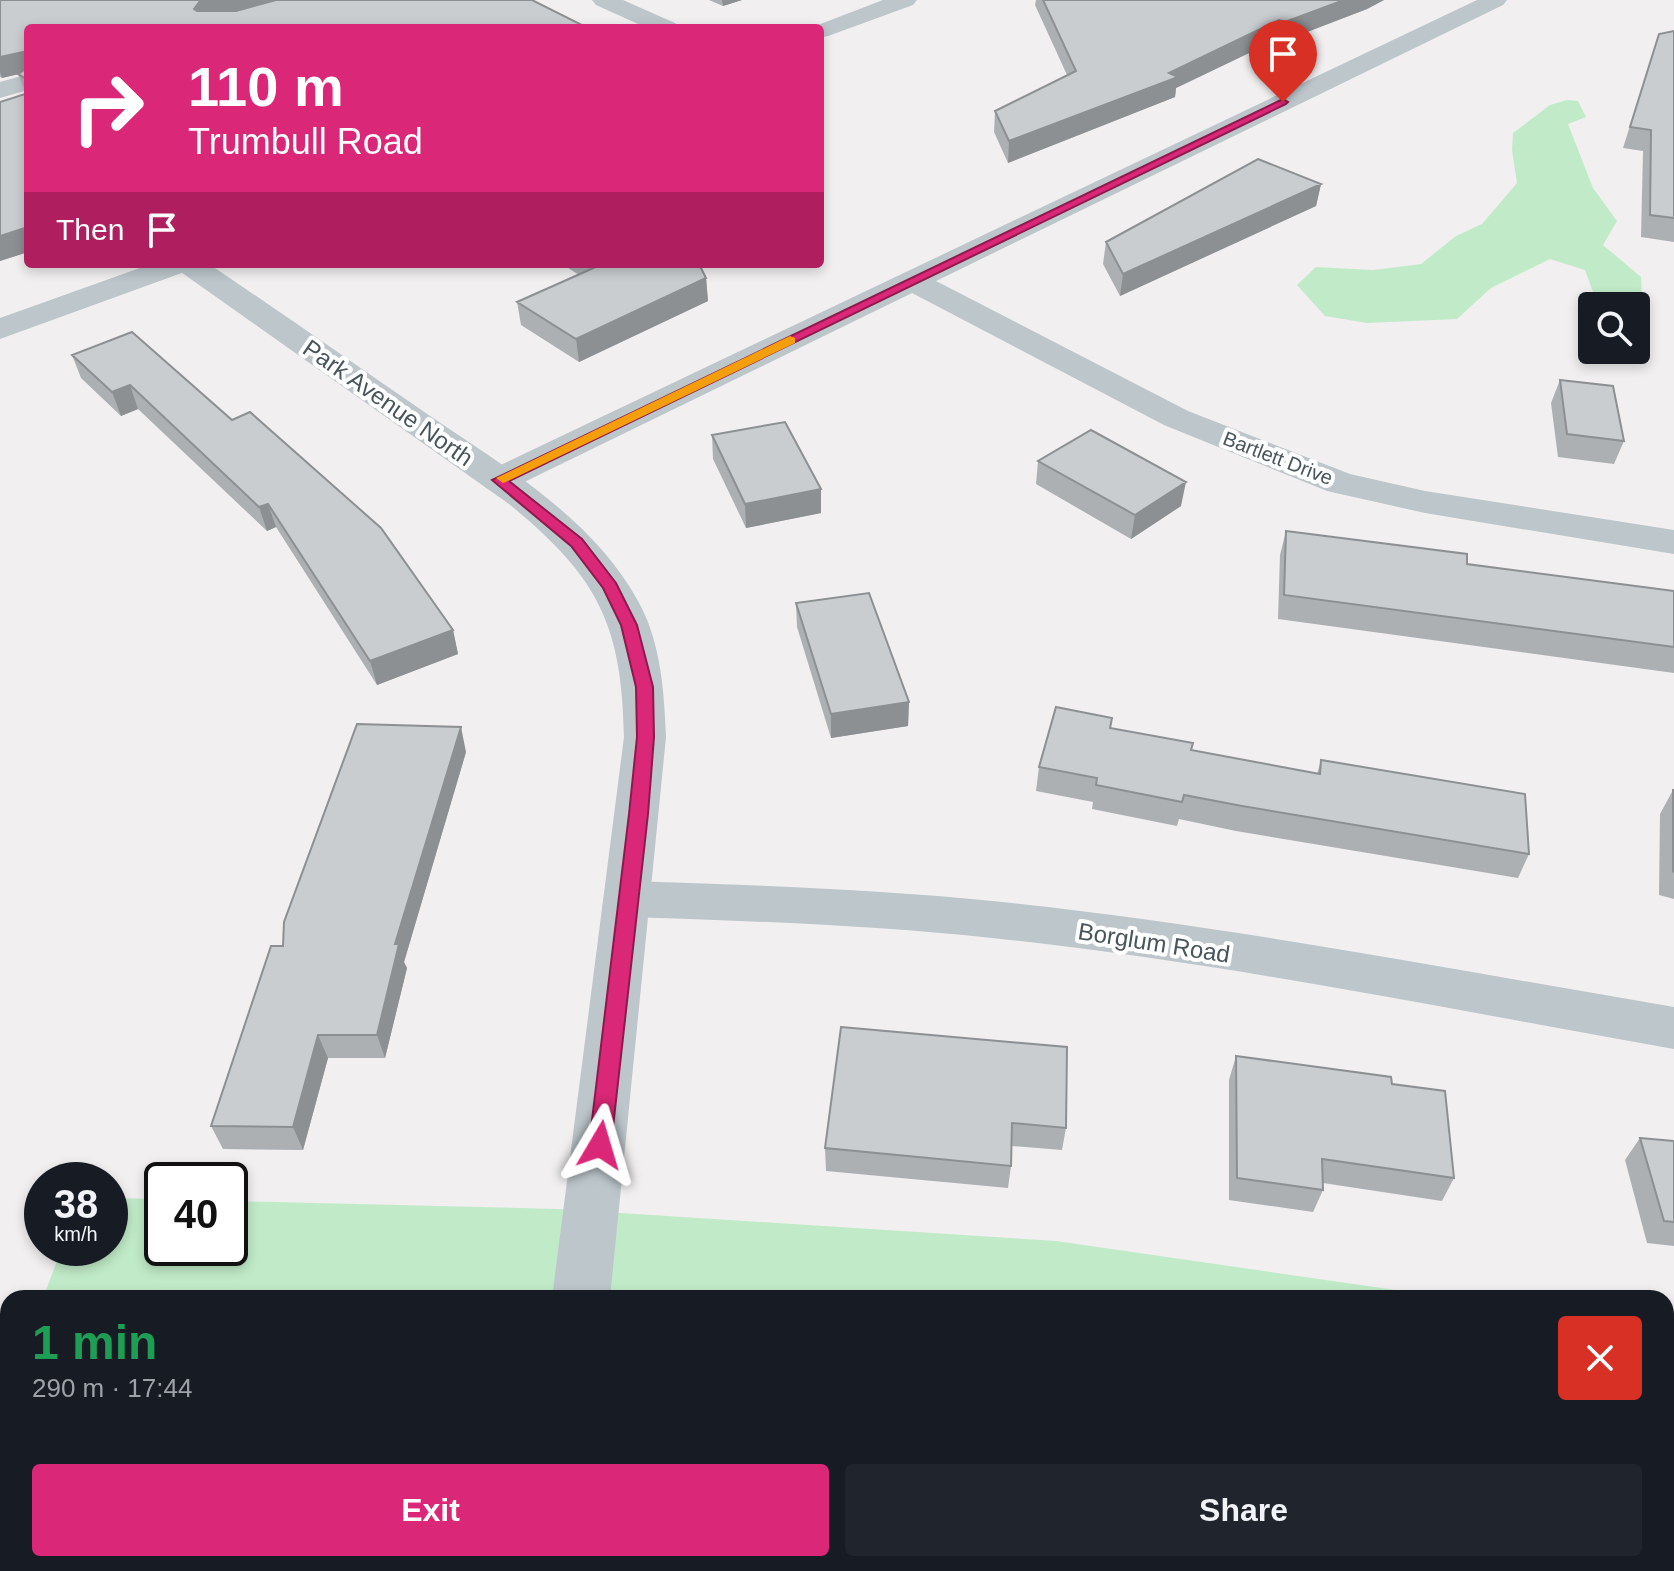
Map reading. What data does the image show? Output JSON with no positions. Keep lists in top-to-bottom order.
{
  "streets": {
    "street": ["Park Avenue North", "Bartlett Drive", "Borglum Road"]
  },
  "crossings": [
    ["Park Avenue North", "Borglum Road"]
  ],
  "page": {
    "turn": ["110 m", "Trumbull Road"],
    "then": "Then",
    "speed": "38 km/h",
    "limit": "40",
    "heading": ["1 min", "290 m · 17:44"],
    "buttons": ["Exit", "Share"]
  }
}
